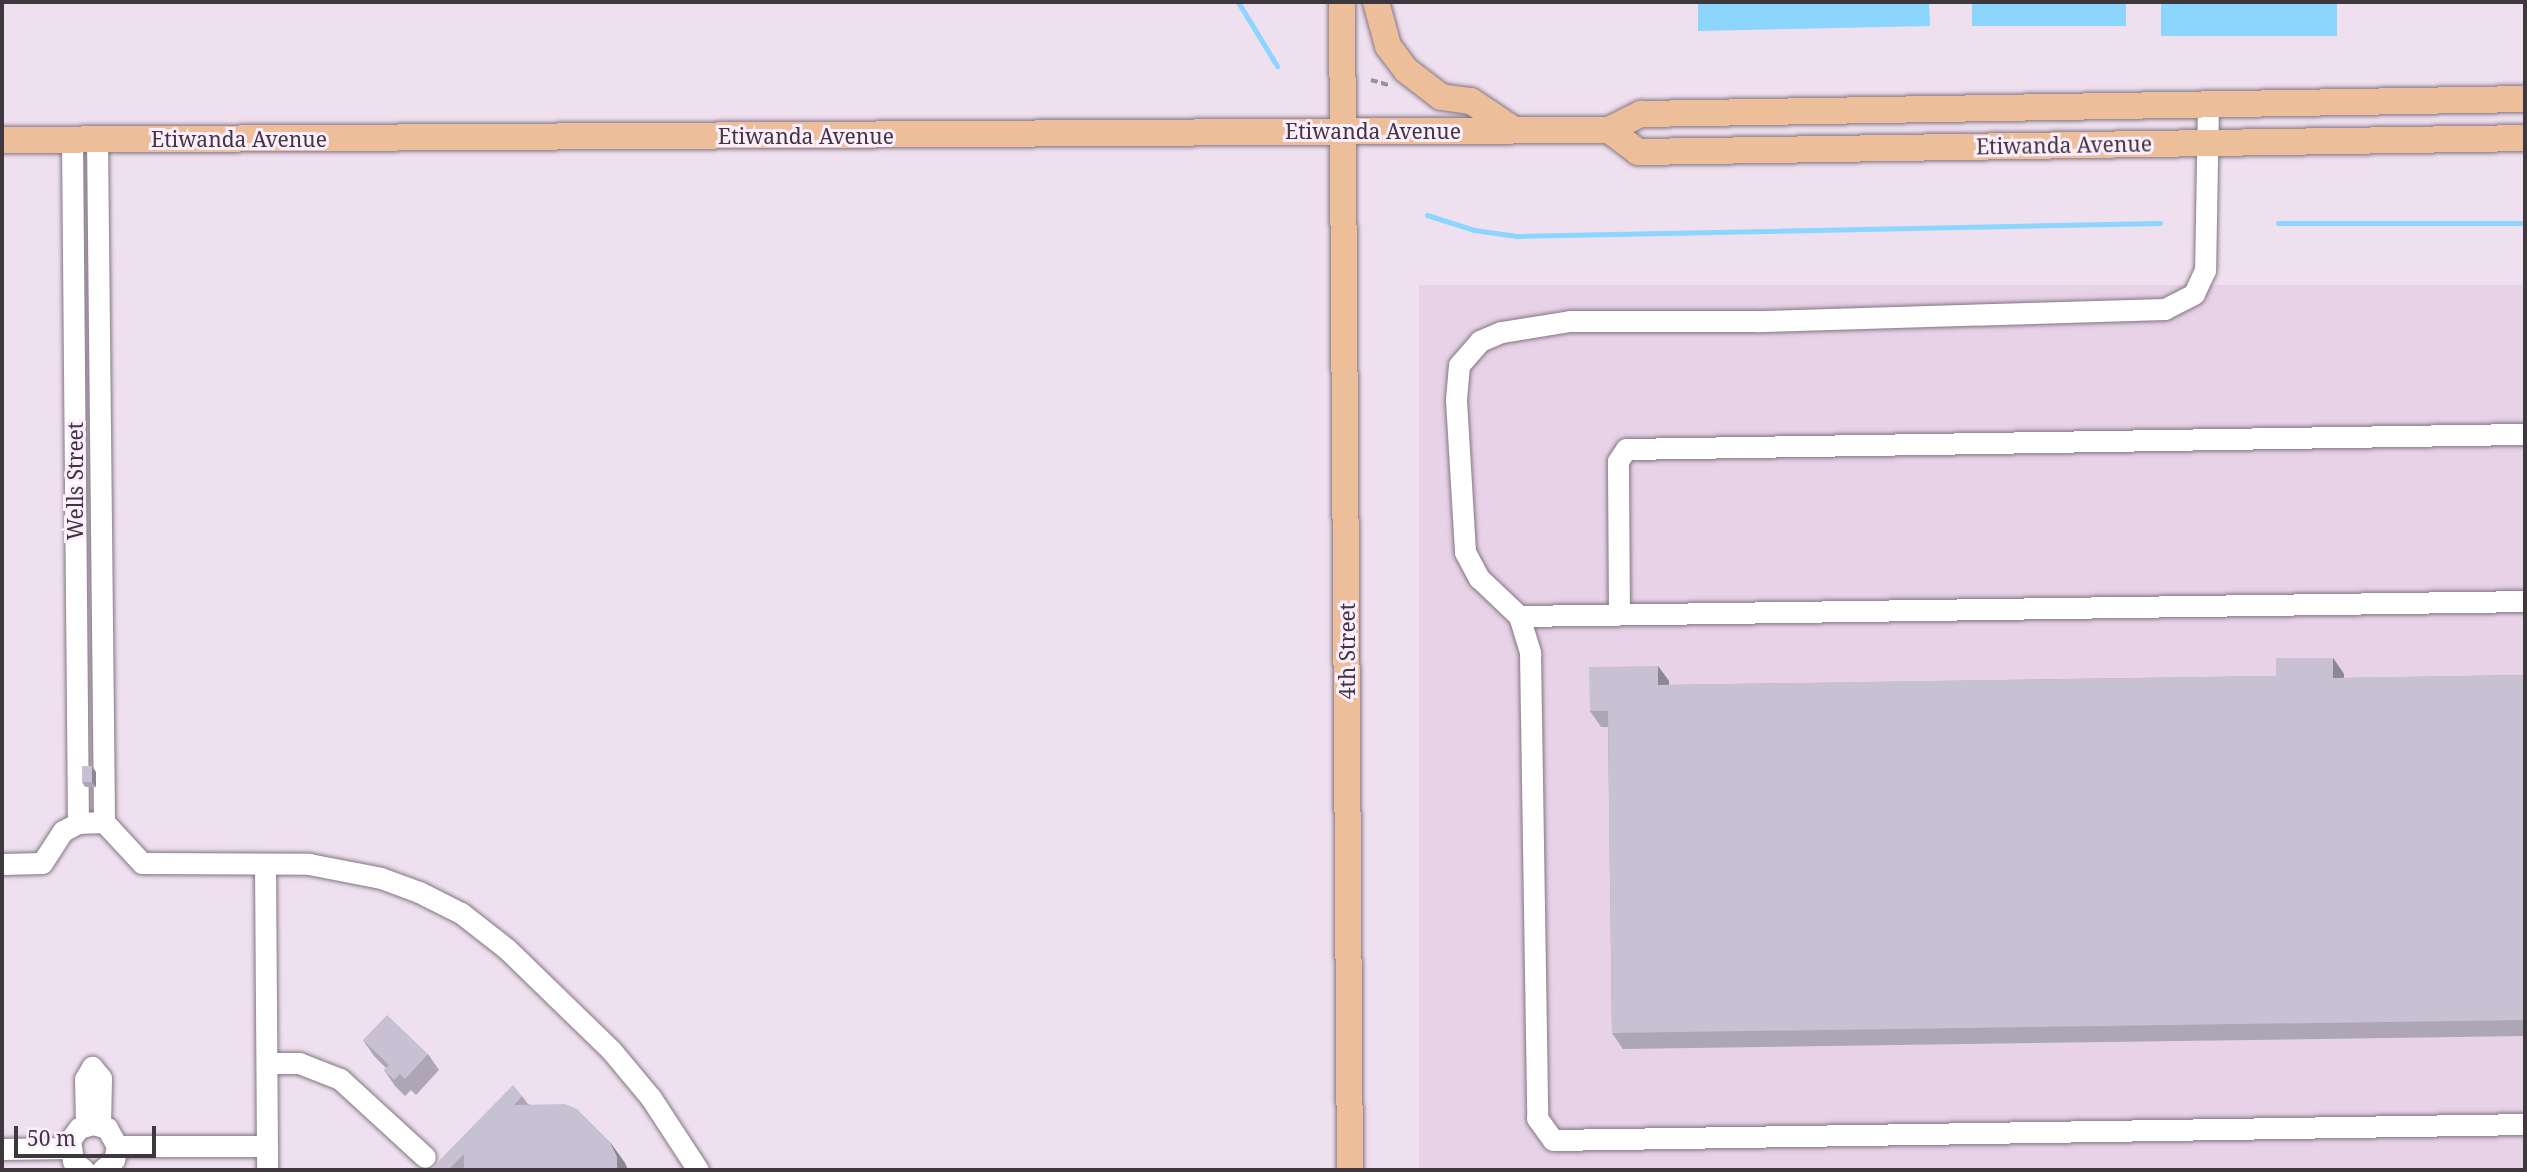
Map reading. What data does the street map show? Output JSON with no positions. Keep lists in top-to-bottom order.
{
  "streets": {
    "main road": ["Etiwanda Avenue", "4th Street"],
    "lane": ["Wells Street"]
  },
  "crossings": [
    ["Etiwanda Avenue", "Wells Street"],
    ["Etiwanda Avenue", "4th Street"]
  ],
  "scale_bar": "50 m"
}
